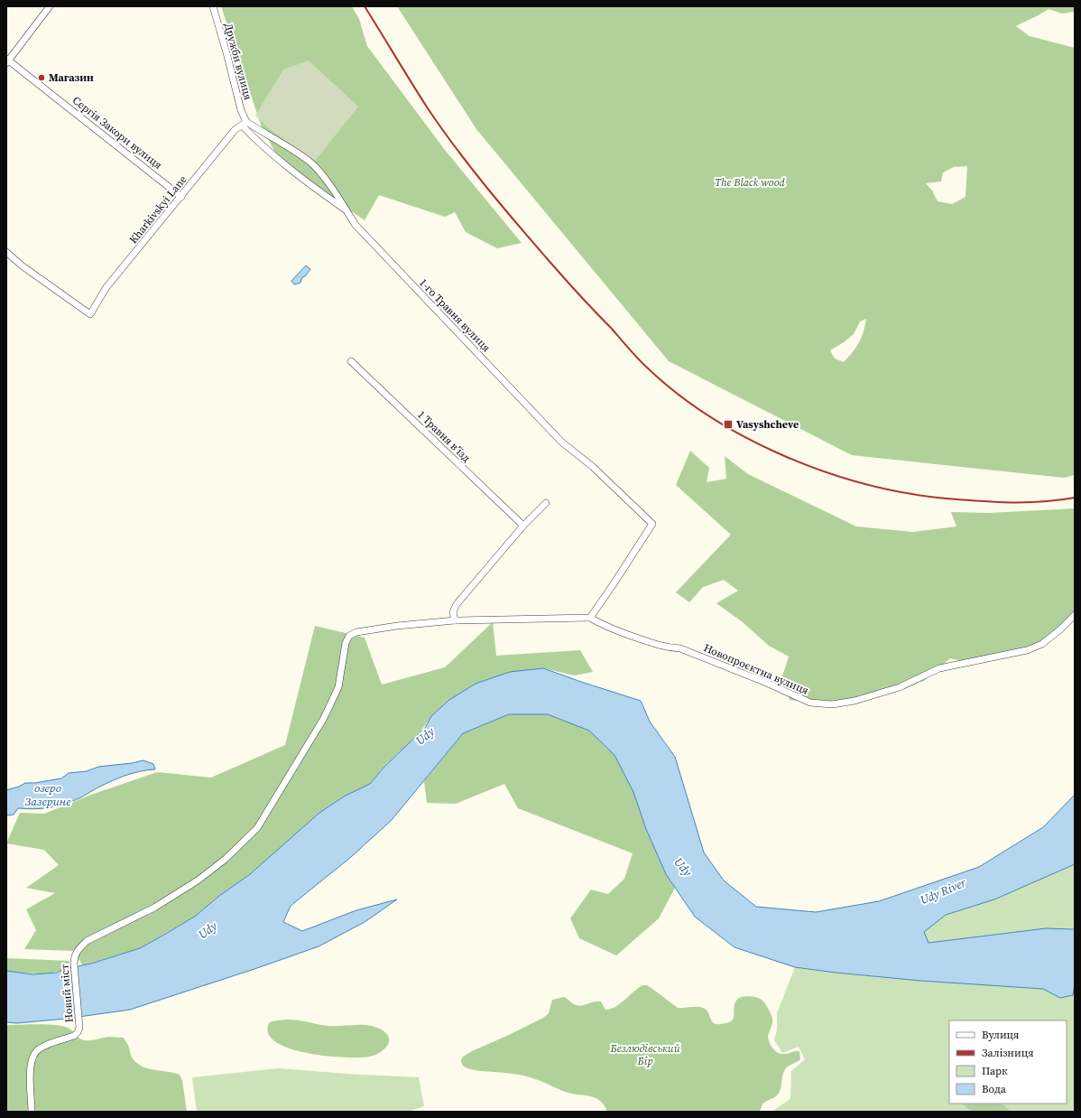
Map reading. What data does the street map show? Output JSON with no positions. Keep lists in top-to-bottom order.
{
  "streets": {
    "street": [
      "Дружби вулиця",
      "Сергія Закори вулиця",
      "Kharkivskyi Lane",
      "1-го Травня вулиця",
      "1 Травня в’їзд",
      "Новопроєктна вулиця",
      "Новий міст"
    ]
  },
  "crossings": [
    ["Дружби вулиця", "Kharkivskyi Lane"],
    ["Дружби вулиця", "1-го Травня вулиця"],
    ["Сергія Закори вулиця", "Kharkivskyi Lane"],
    ["Kharkivskyi Lane", "1-го Травня вулиця"],
    ["1-го Травня вулиця", "Новопроєктна вулиця"]
  ],
  "water": ["Udy", "озеро Зазерине", "Udy River"],
  "parks": ["The Black wood", "Безлюдівський Бір"],
  "places": {
    "other": ["Магазин"],
    "transit": ["Vasyshcheve"]
  },
  "legend": [
    "Вулиця",
    "Залізниця",
    "Парк",
    "Вода"
  ]
}
